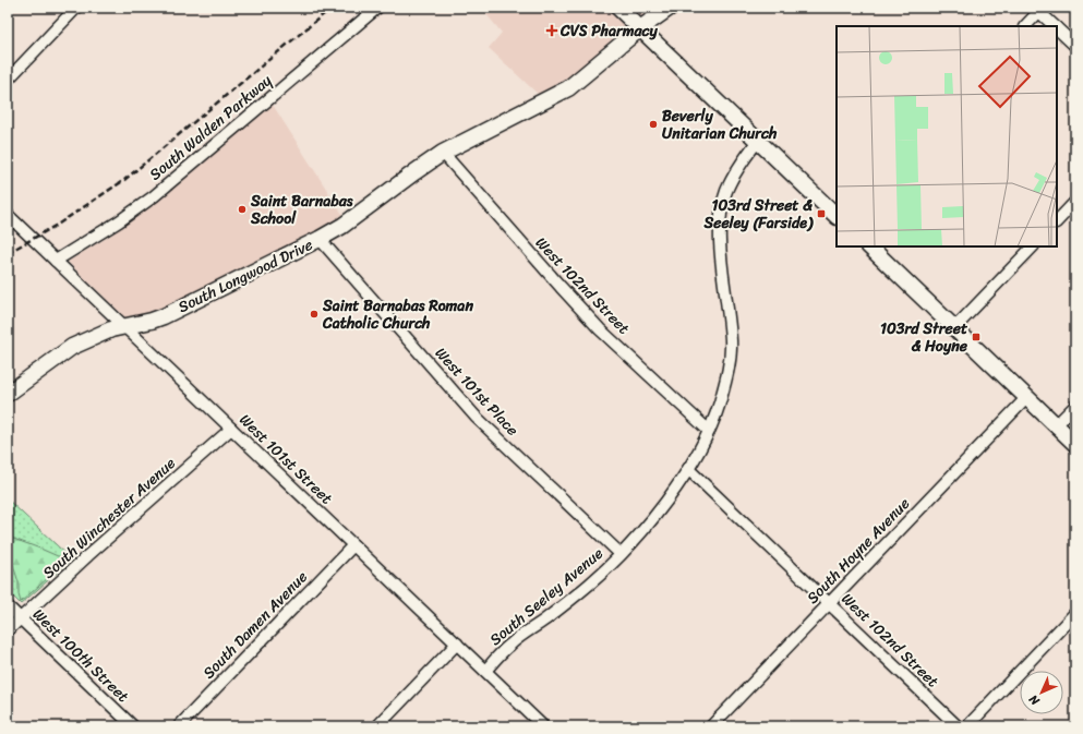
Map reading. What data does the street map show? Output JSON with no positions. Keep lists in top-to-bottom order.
{
  "streets": {
    "street": [
      "South Walden Parkway",
      "South Longwood Drive",
      "West 102nd Street",
      "West 101st Place",
      "West 101st Street",
      "South Winchester Avenue",
      "South Hoyne Avenue",
      "South Seeley Avenue",
      "South Damen Avenue",
      "West 100th Street"
    ]
  },
  "crossings": [
    ["South Walden Parkway", "West 101st Street"],
    ["South Longwood Drive", "West 102nd Street"],
    ["South Longwood Drive", "West 101st Place"],
    ["South Longwood Drive", "West 101st Street"],
    ["West 102nd Street", "South Hoyne Avenue"],
    ["West 102nd Street", "South Seeley Avenue"],
    ["West 101st Place", "South Seeley Avenue"],
    ["West 101st Street", "South Winchester Avenue"],
    ["West 101st Street", "South Seeley Avenue"],
    ["West 101st Street", "South Damen Avenue"],
    ["South Winchester Avenue", "West 100th Street"]
  ],
  "places": {
    "health": ["CVS Pharmacy"],
    "other": ["Beverly Unitarian Church", "Saint Barnabas School", "Saint Barnabas Roman Catholic Church"],
    "transit": ["103rd Street & Seeley (Farside)", "103rd Street & Hoyne"]
  },
  "north": "bottom left"
}
